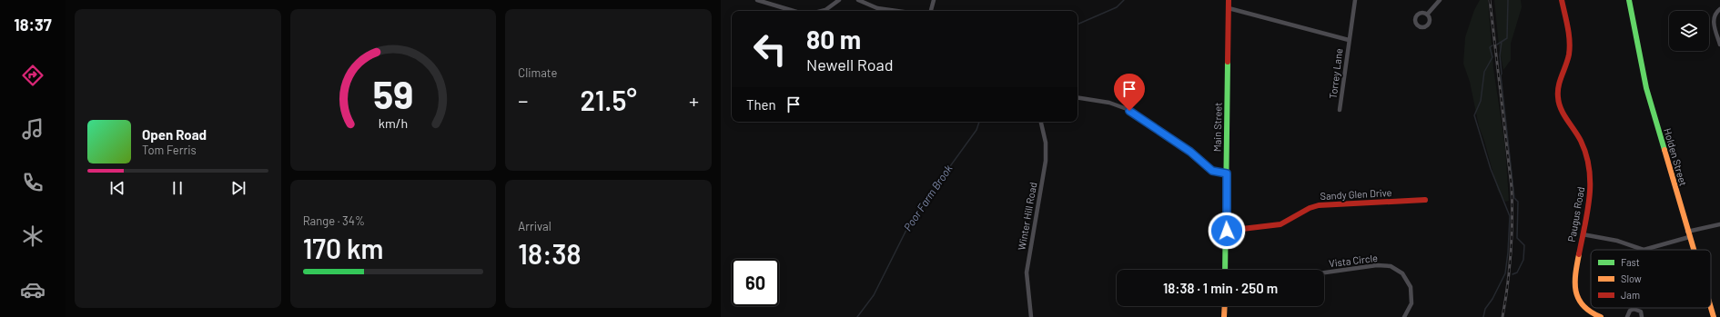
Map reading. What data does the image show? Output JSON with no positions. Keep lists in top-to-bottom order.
{
  "streets": {
    "main road": [
      "Main Street",
      "Holden Street",
      "Sandy Glen Drive",
      "Paugus Road"
    ],
    "street": ["Torrey Lane", "Winter Hill Road", "Vista Circle"]
  },
  "crossings": [
    ["Main Street", "Sandy Glen Drive"]
  ],
  "water": ["Poor Farm Brook"],
  "legend": ["Fast", "Slow", "Jam"],
  "page": {
    "tabs": "18:37",
    "tile": [
      "Climate",
      ["Range · 34%", "170 km"],
      ["Arrival", "18:38"]
    ],
    "turn": ["80 m", "Newell Road"],
    "heat": ["−", "21.5°", "+"],
    "then": "Then",
    "song": ["Open Road", "Tom Ferris"],
    "limit": "60",
    "trip": "18:38 · 1 min · 250 m",
    "gauge": ["59", "km/h"]
  }
}
